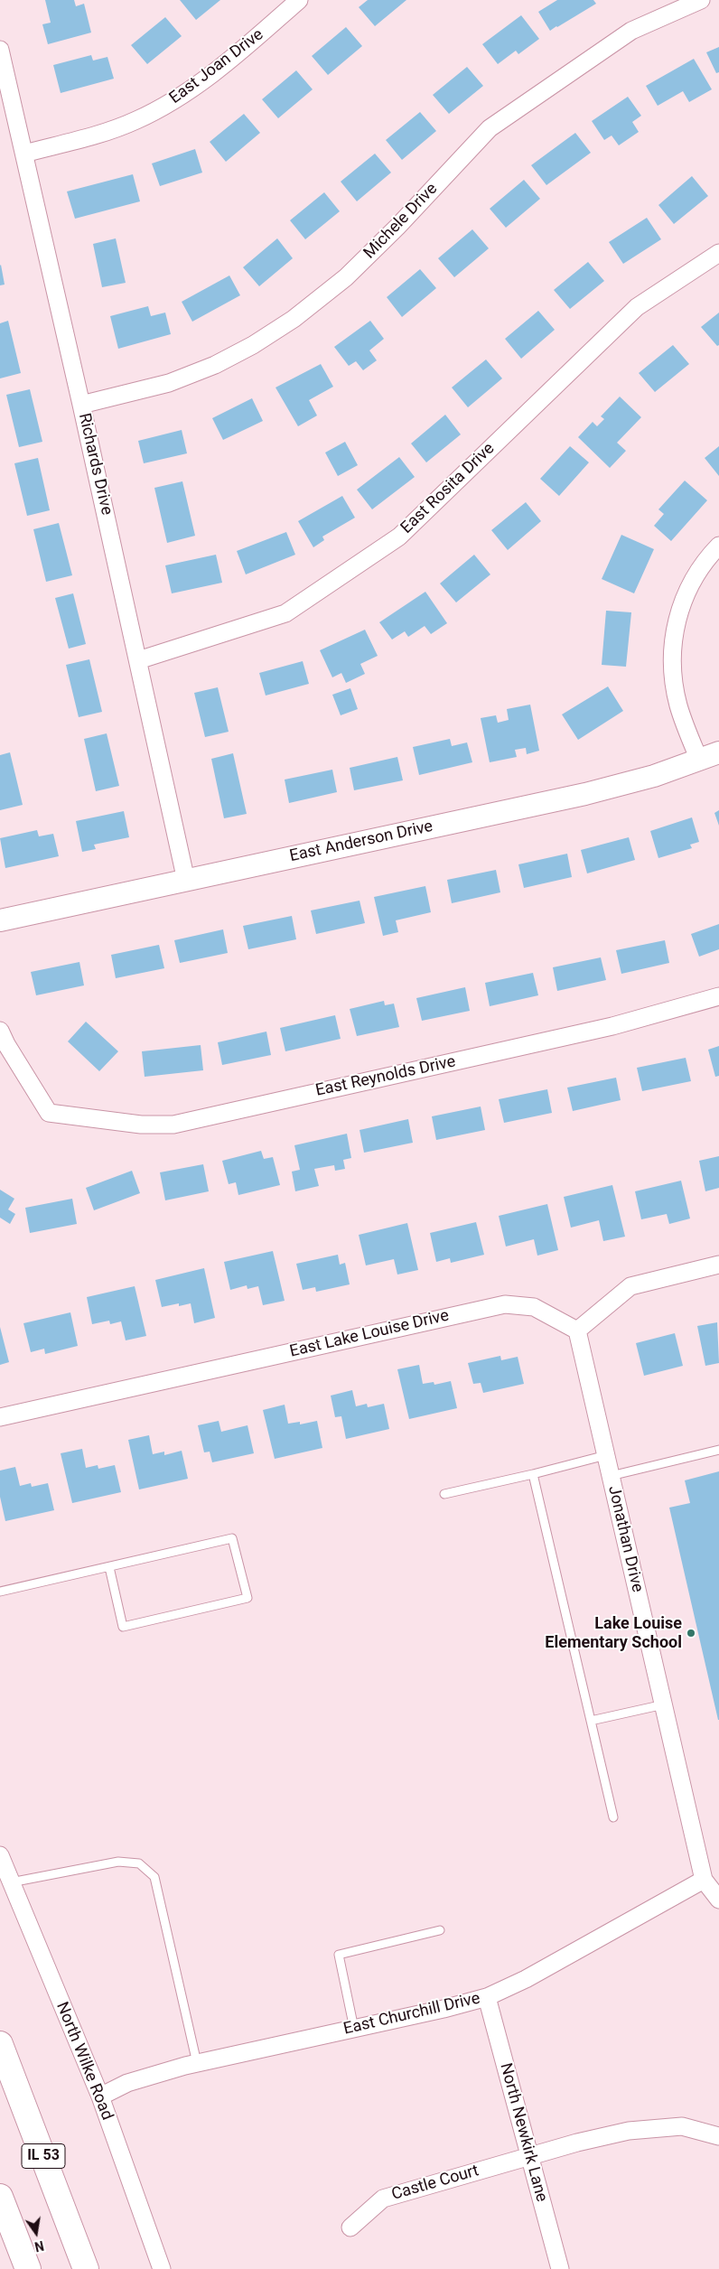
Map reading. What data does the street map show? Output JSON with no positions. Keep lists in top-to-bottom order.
{
  "streets": {
    "highway": ["IL 53"],
    "street": [
      "East Joan Drive",
      "Michele Drive",
      "Richards Drive",
      "East Rosita Drive",
      "East Anderson Drive",
      "East Reynolds Drive",
      "East Lake Louise Drive",
      "Jonathan Drive",
      "East Churchill Drive",
      "North Wilke Road",
      "North Newkirk Lane",
      "Castle Court"
    ]
  },
  "crossings": [
    ["East Joan Drive", "Richards Drive"],
    ["Michele Drive", "Richards Drive"],
    ["Richards Drive", "East Rosita Drive"],
    ["Richards Drive", "East Anderson Drive"],
    ["East Lake Louise Drive", "Jonathan Drive"],
    ["Jonathan Drive", "East Churchill Drive"],
    ["East Churchill Drive", "North Wilke Road"],
    ["East Churchill Drive", "North Newkirk Lane"],
    ["North Newkirk Lane", "Castle Court"]
  ],
  "places": ["Lake Louise Elementary School"],
  "north": "bottom"
}
